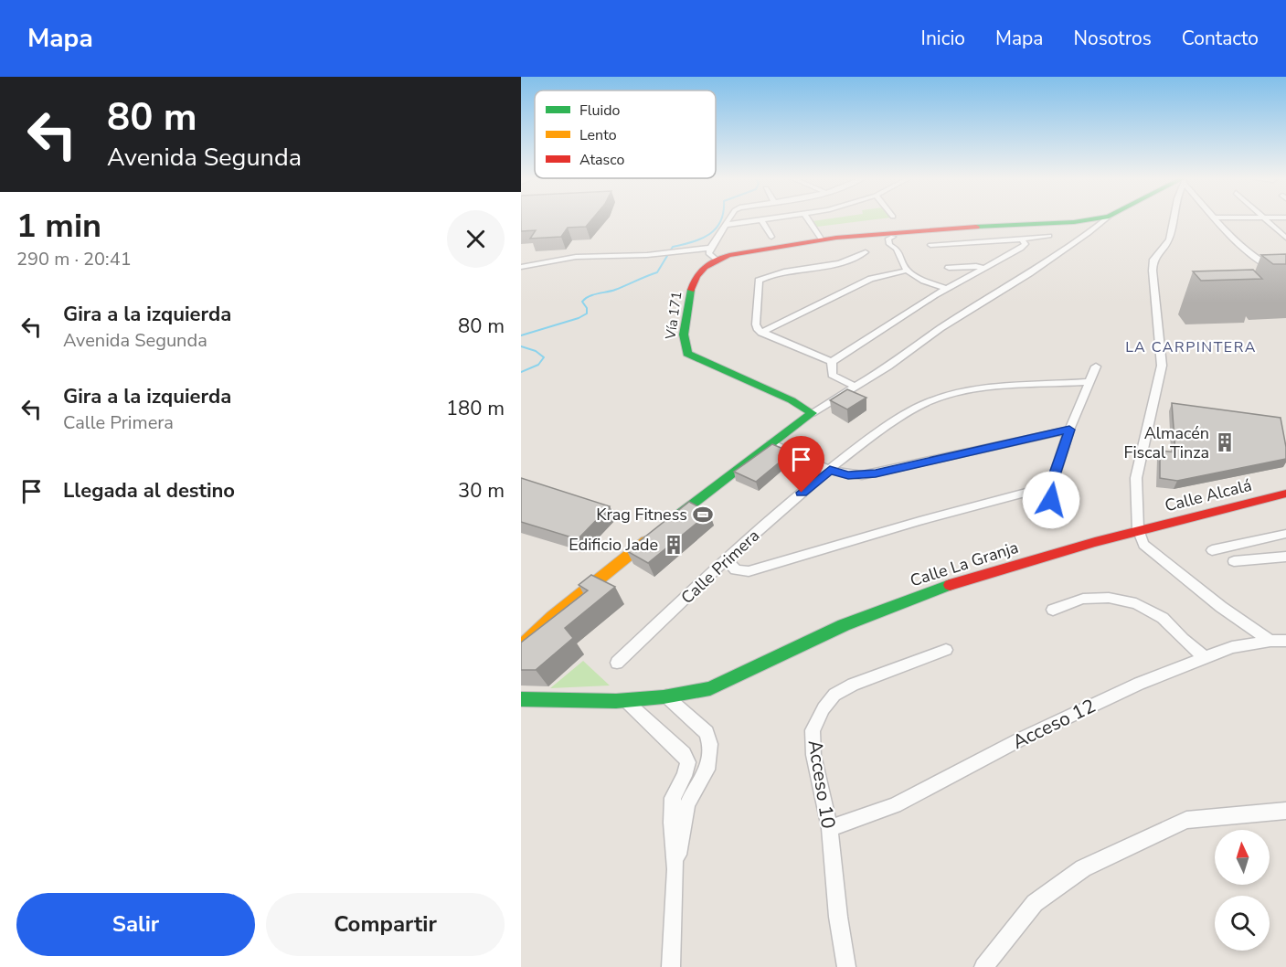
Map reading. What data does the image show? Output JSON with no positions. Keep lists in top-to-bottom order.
{
  "streets": {
    "main road": ["Vía 171", "Calle Alcalá", "Calle La Granja"],
    "street": ["Calle Primera", "Acceso 12", "Acceso 10"]
  },
  "crossings": [
    ["Calle Alcalá", "Calle La Granja"],
    ["Acceso 12", "Acceso 10"]
  ],
  "districts": ["LA CARPINTERA"],
  "places": {
    "building": ["Almacén Fiscal Tinza", "Edificio Jade"],
    "sports": ["Krag Fitness"]
  },
  "legend": ["Fluido", "Lento", "Atasco"],
  "north": "top",
  "page": {
    "header": "Mapa",
    "nav": [
      "Inicio",
      "Mapa",
      "Nosotros",
      "Contacto"
    ],
    "turn": ["80 m", "Avenida Segunda"],
    "heading": ["1 min", "290 m · 20:41"],
    "list": [
      {
        "name": "Gira a la izquierda",
        "note": "Avenida Segunda",
        "value": "80 m"
      },
      {
        "name": "Gira a la izquierda",
        "note": "Calle Primera",
        "value": "180 m"
      },
      {
        "name": "Llegada al destino",
        "value": "30 m"
      }
    ],
    "buttons": ["Salir", "Compartir"]
  }
}
